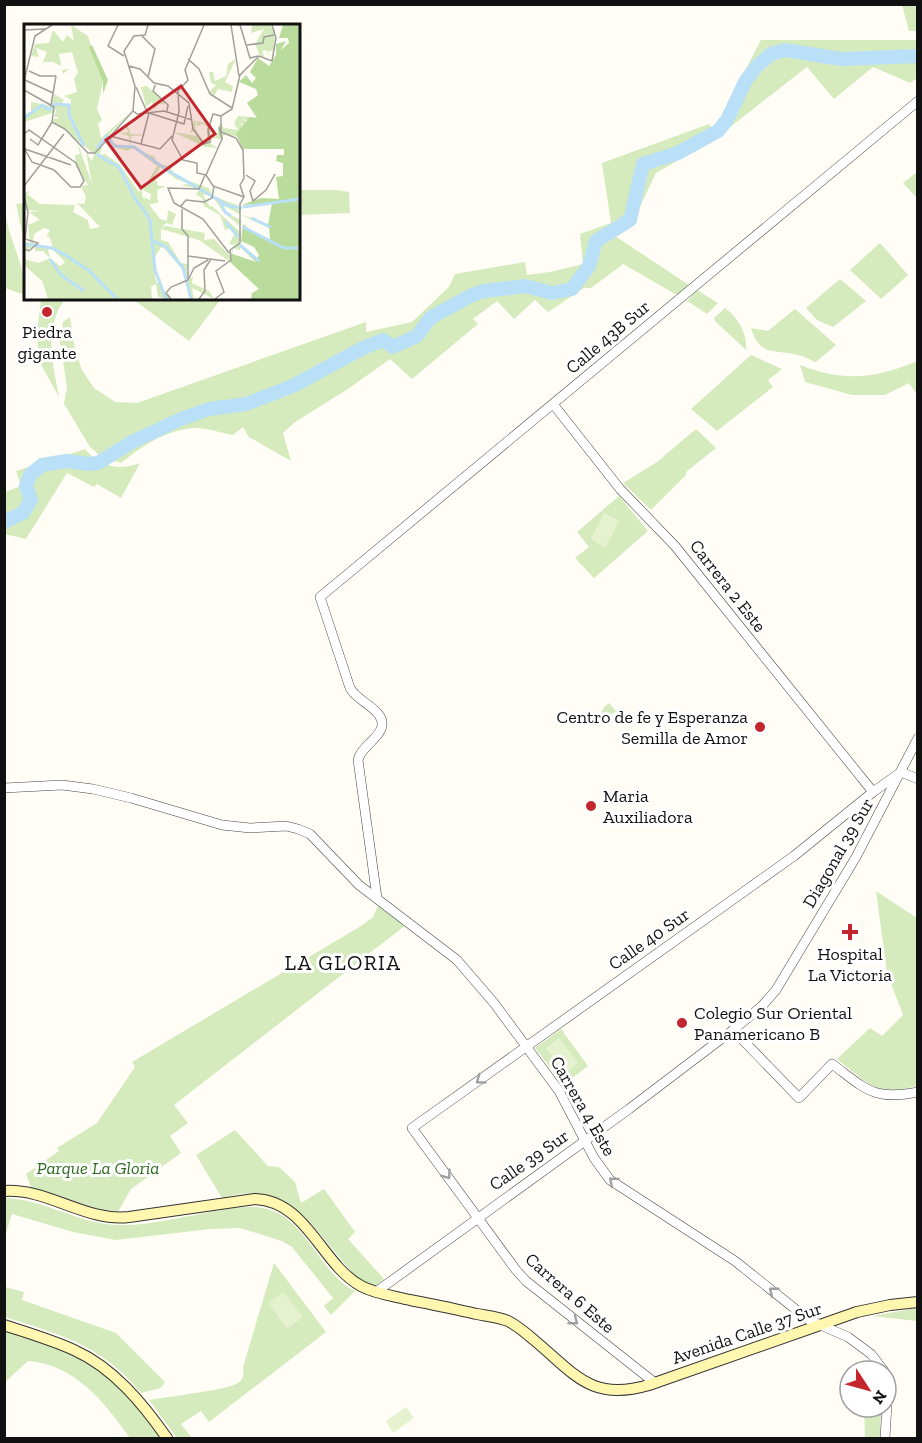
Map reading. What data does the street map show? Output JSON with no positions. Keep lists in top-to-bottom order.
{
  "streets": {
    "main road": ["Avenida Calle 37 Sur"],
    "street": [
      "Calle 43B Sur",
      "Carrera 2 Este",
      "Diagonal 39 Sur",
      "Calle 40 Sur",
      "Carrera 4 Este",
      "Calle 39 Sur",
      "Carrera 6 Este"
    ]
  },
  "crossings": [
    ["Calle 43B Sur", "Carrera 2 Este"],
    ["Calle 43B Sur", "Carrera 4 Este"],
    ["Carrera 2 Este", "Calle 40 Sur"],
    ["Diagonal 39 Sur", "Calle 40 Sur"],
    ["Diagonal 39 Sur", "Calle 39 Sur"],
    ["Calle 40 Sur", "Carrera 4 Este"],
    ["Calle 40 Sur", "Carrera 6 Este"],
    ["Carrera 4 Este", "Calle 39 Sur"],
    ["Carrera 4 Este", "Avenida Calle 37 Sur"],
    ["Calle 39 Sur", "Carrera 6 Este"],
    ["Calle 39 Sur", "Avenida Calle 37 Sur"],
    ["Carrera 6 Este", "Avenida Calle 37 Sur"]
  ],
  "one_way": ["Carrera 6 Este"],
  "districts": ["LA GLORIA"],
  "parks": ["Parque La Gloria"],
  "places": {
    "other": [
      "Piedra gigante",
      "Centro de fe y Esperanza Semilla de Amor",
      "Maria Auxiliadora",
      "Colegio Sur Oriental Panamericano B"
    ],
    "health": ["Hospital La Victoria"]
  },
  "north": "bottom right"
}
